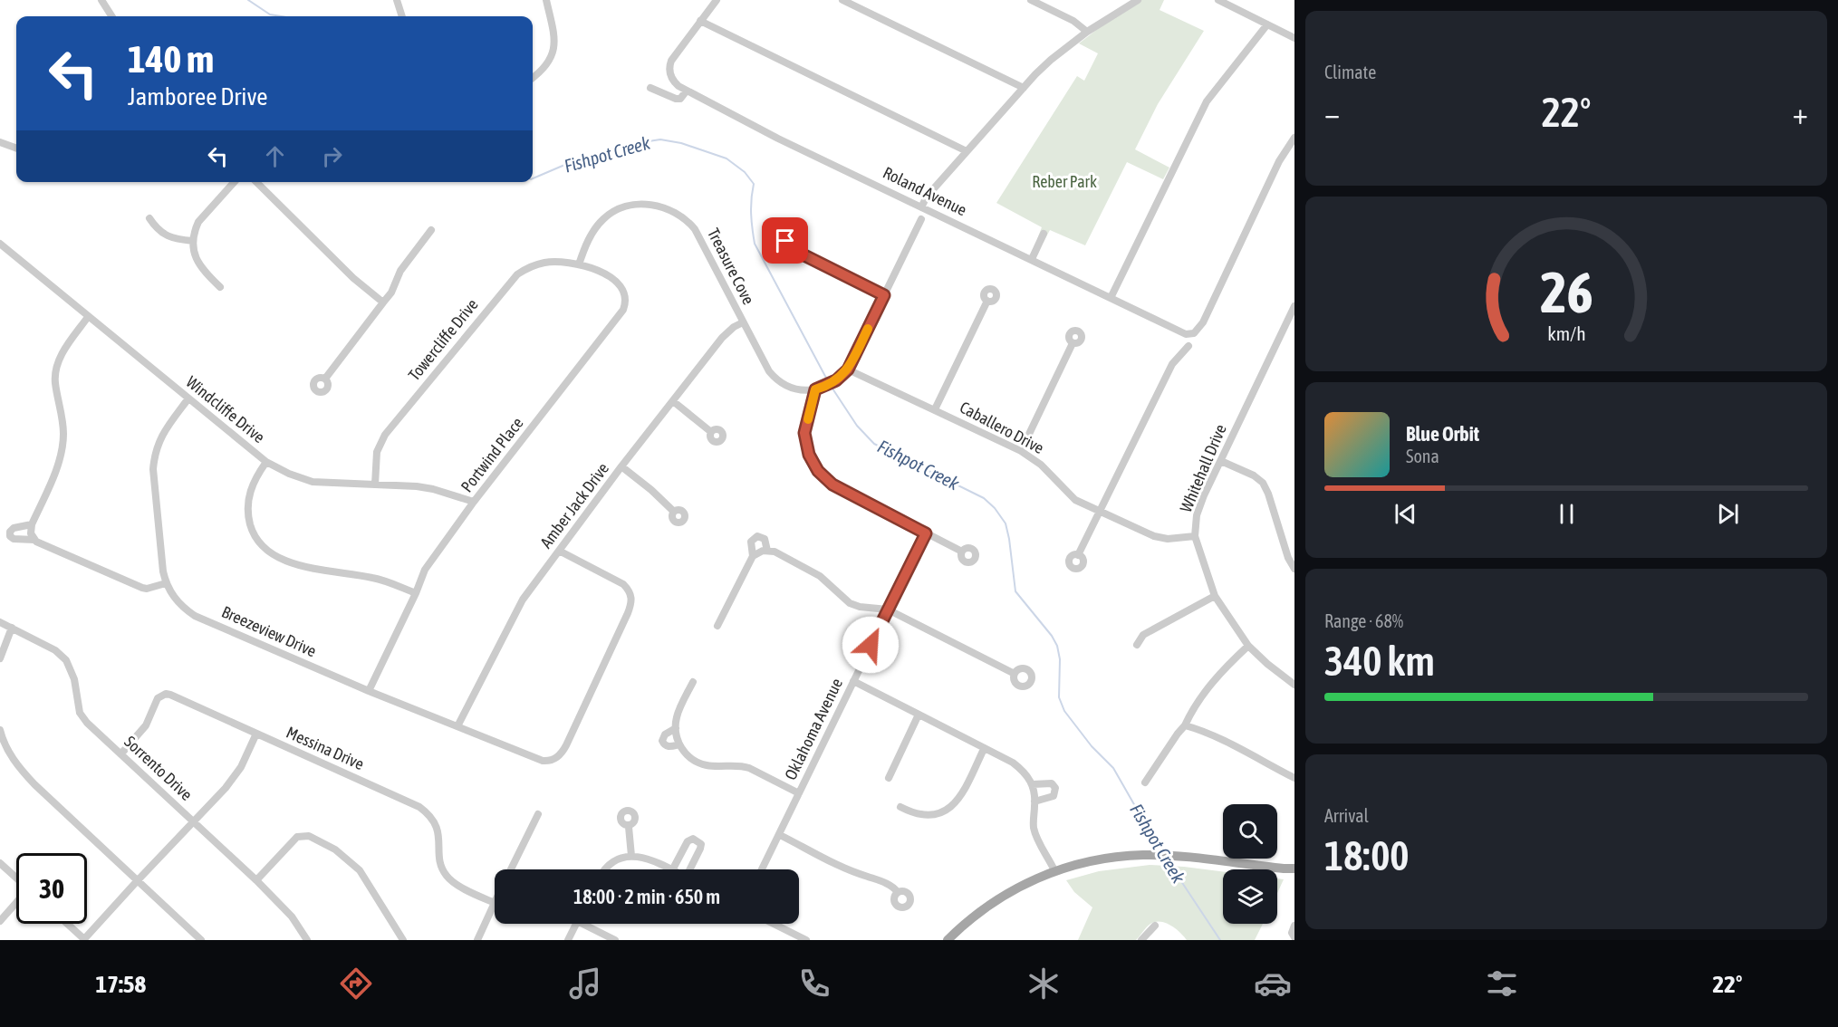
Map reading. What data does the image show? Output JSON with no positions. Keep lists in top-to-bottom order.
{
  "streets": {
    "street": [
      "Roland Avenue",
      "Treasure Cove",
      "Towercliffe Drive",
      "Windcliffe Drive",
      "Caballero Drive",
      "Portwind Place",
      "Whitehall Drive",
      "Amber Jack Drive",
      "Breezeview Drive",
      "Oklahoma Avenue",
      "Messina Drive",
      "Sorrento Drive"
    ]
  },
  "crossings": [
    ["Treasure Cove", "Towercliffe Drive"],
    ["Treasure Cove", "Portwind Place"],
    ["Treasure Cove", "Amber Jack Drive"],
    ["Towercliffe Drive", "Windcliffe Drive"],
    ["Towercliffe Drive", "Portwind Place"],
    ["Windcliffe Drive", "Portwind Place"],
    ["Windcliffe Drive", "Breezeview Drive"],
    ["Caballero Drive", "Whitehall Drive"],
    ["Portwind Place", "Breezeview Drive"],
    ["Amber Jack Drive", "Breezeview Drive"],
    ["Messina Drive", "Sorrento Drive"]
  ],
  "water": ["Fishpot Creek"],
  "parks": ["Reber Park"],
  "page": {
    "tile": [
      "Climate",
      ["Range · 68%", "340 km"],
      ["Arrival", "18:00"]
    ],
    "turn": ["140 m", "Jamboree Drive"],
    "heat": ["−", "22°", "+"],
    "song": ["Blue Orbit", "Sona"],
    "limit": "30",
    "trip": "18:00 · 2 min · 650 m",
    "tabs": ["17:58", "22°"],
    "gauge": ["26", "km/h"]
  }
}
